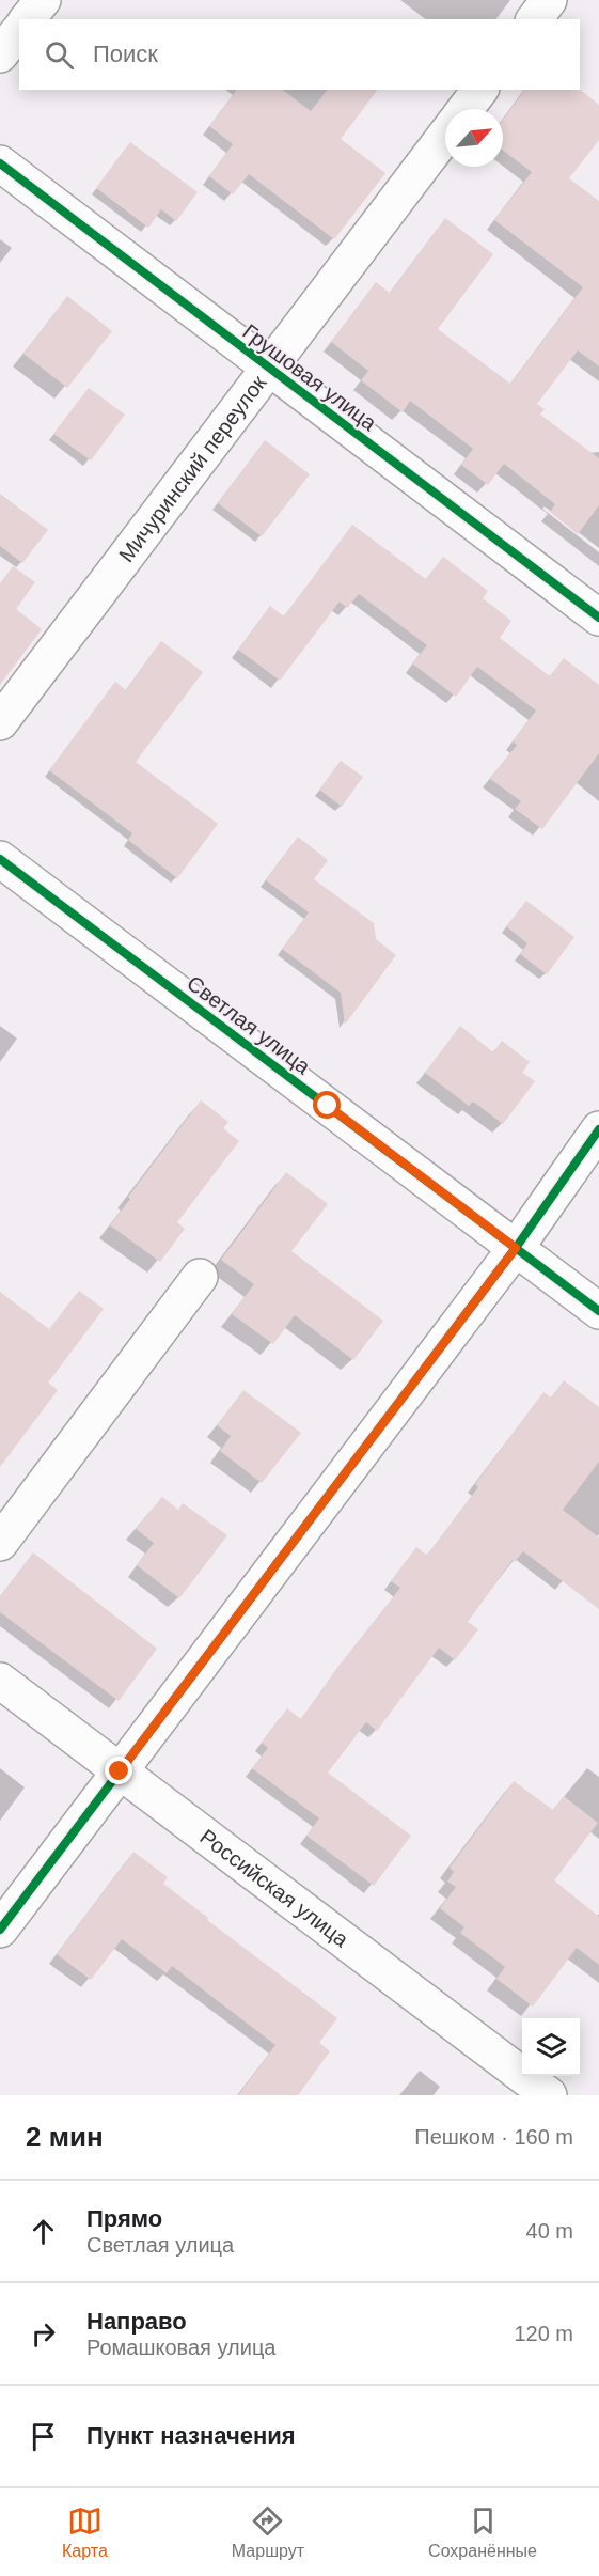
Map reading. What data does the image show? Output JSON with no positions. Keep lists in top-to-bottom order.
{
  "streets": {
    "street": [
      "Грушовая улица",
      "Мичуринский переулок",
      "Светлая улица",
      "Российская улица"
    ]
  },
  "crossings": [
    ["Грушовая улица", "Мичуринский переулок"]
  ],
  "north": "top right",
  "page": {
    "search": "Поиск",
    "heading": ["2 мин", "Пешком · 160 m"],
    "list": [
      ["Прямо", "Светлая улица", "40 m"],
      ["Направо", "Ромашковая улица", "120 m"],
      "Пункт назначения"
    ],
    "nav": ["Карта", "Маршрут", "Сохранённые"]
  }
}
